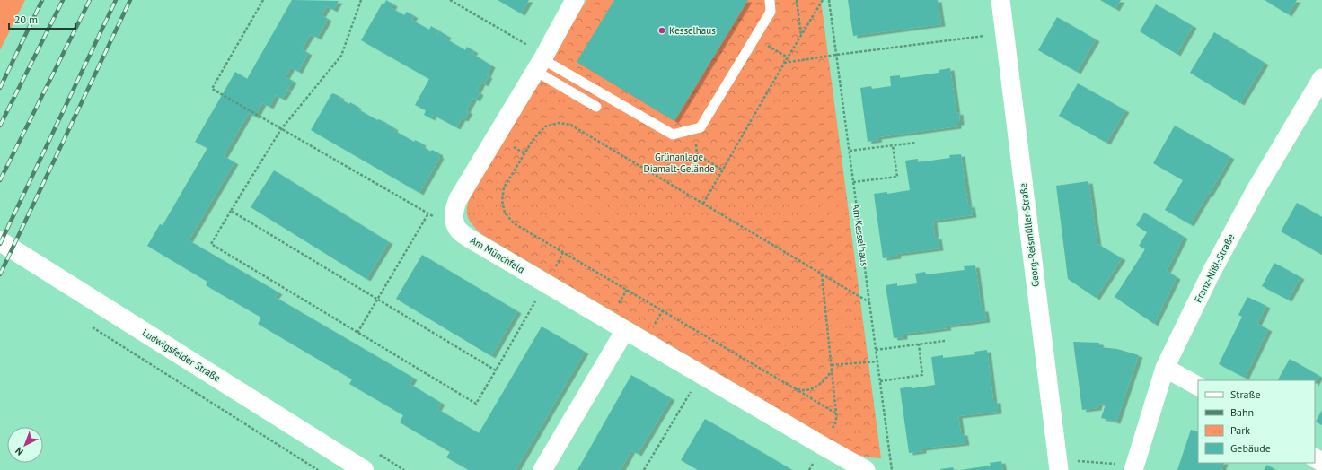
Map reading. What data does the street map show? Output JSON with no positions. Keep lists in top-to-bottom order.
{
  "streets": {
    "street": [
      "Georg-Reismüller-Straße",
      "Am Münchfeld",
      "Franz-Nißl-Straße",
      "Ludwigsfelder Straße"
    ],
    "path": ["Am Kesselhaus"]
  },
  "parks": ["Grünanlage Diamalt-Gelände"],
  "places": ["Kesselhaus"],
  "legend": [
    "Straße",
    "Bahn",
    "Park",
    "Gebäude"
  ],
  "scale_bar": "20 m",
  "north": "bottom left"
}
